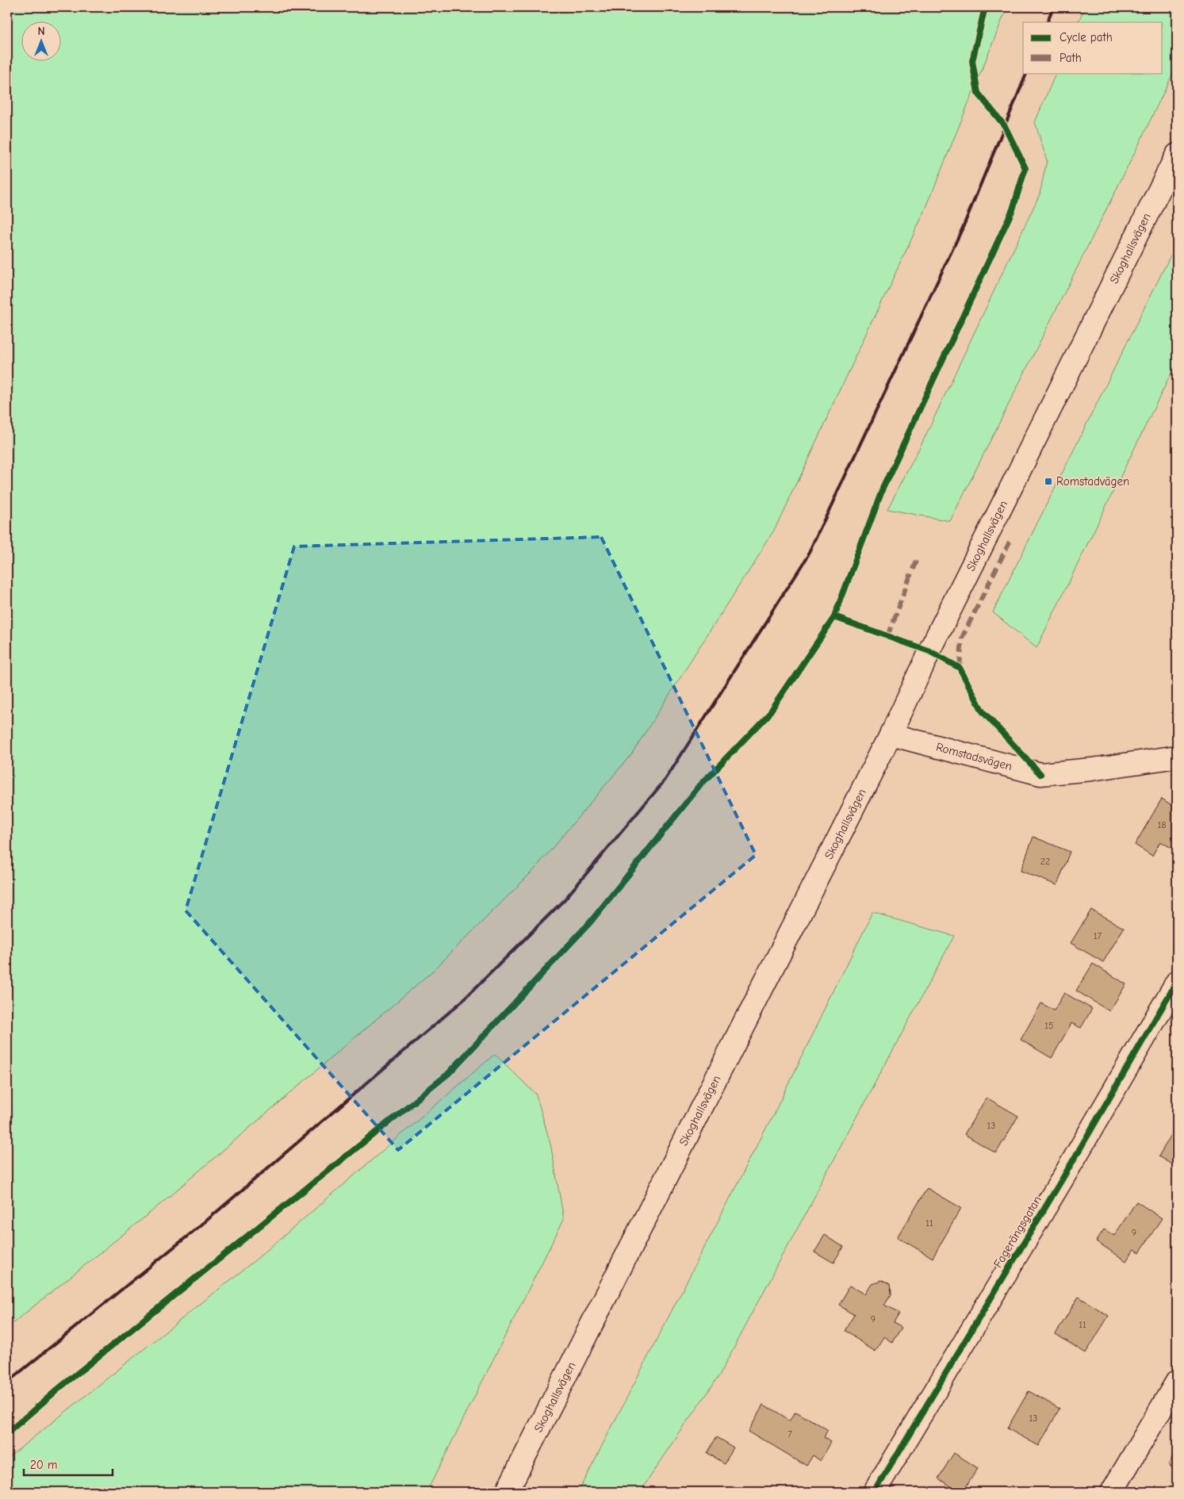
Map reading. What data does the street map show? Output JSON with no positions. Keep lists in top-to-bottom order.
{
  "streets": {
    "main road": ["Skoghallsvägen", "Romstadsvägen", "Fagerängsgatan"]
  },
  "crossings": [
    ["Skoghallsvägen", "Romstadsvägen"]
  ],
  "places": {
    "transit": ["Romstadvägen"]
  },
  "house_numbers": [
    "18",
    "22",
    "17",
    "15",
    "13",
    "11",
    "9",
    "9",
    "11",
    "13",
    "7"
  ],
  "legend": ["Cycle path", "Path"],
  "scale_bar": "20 m",
  "north": "top"
}
